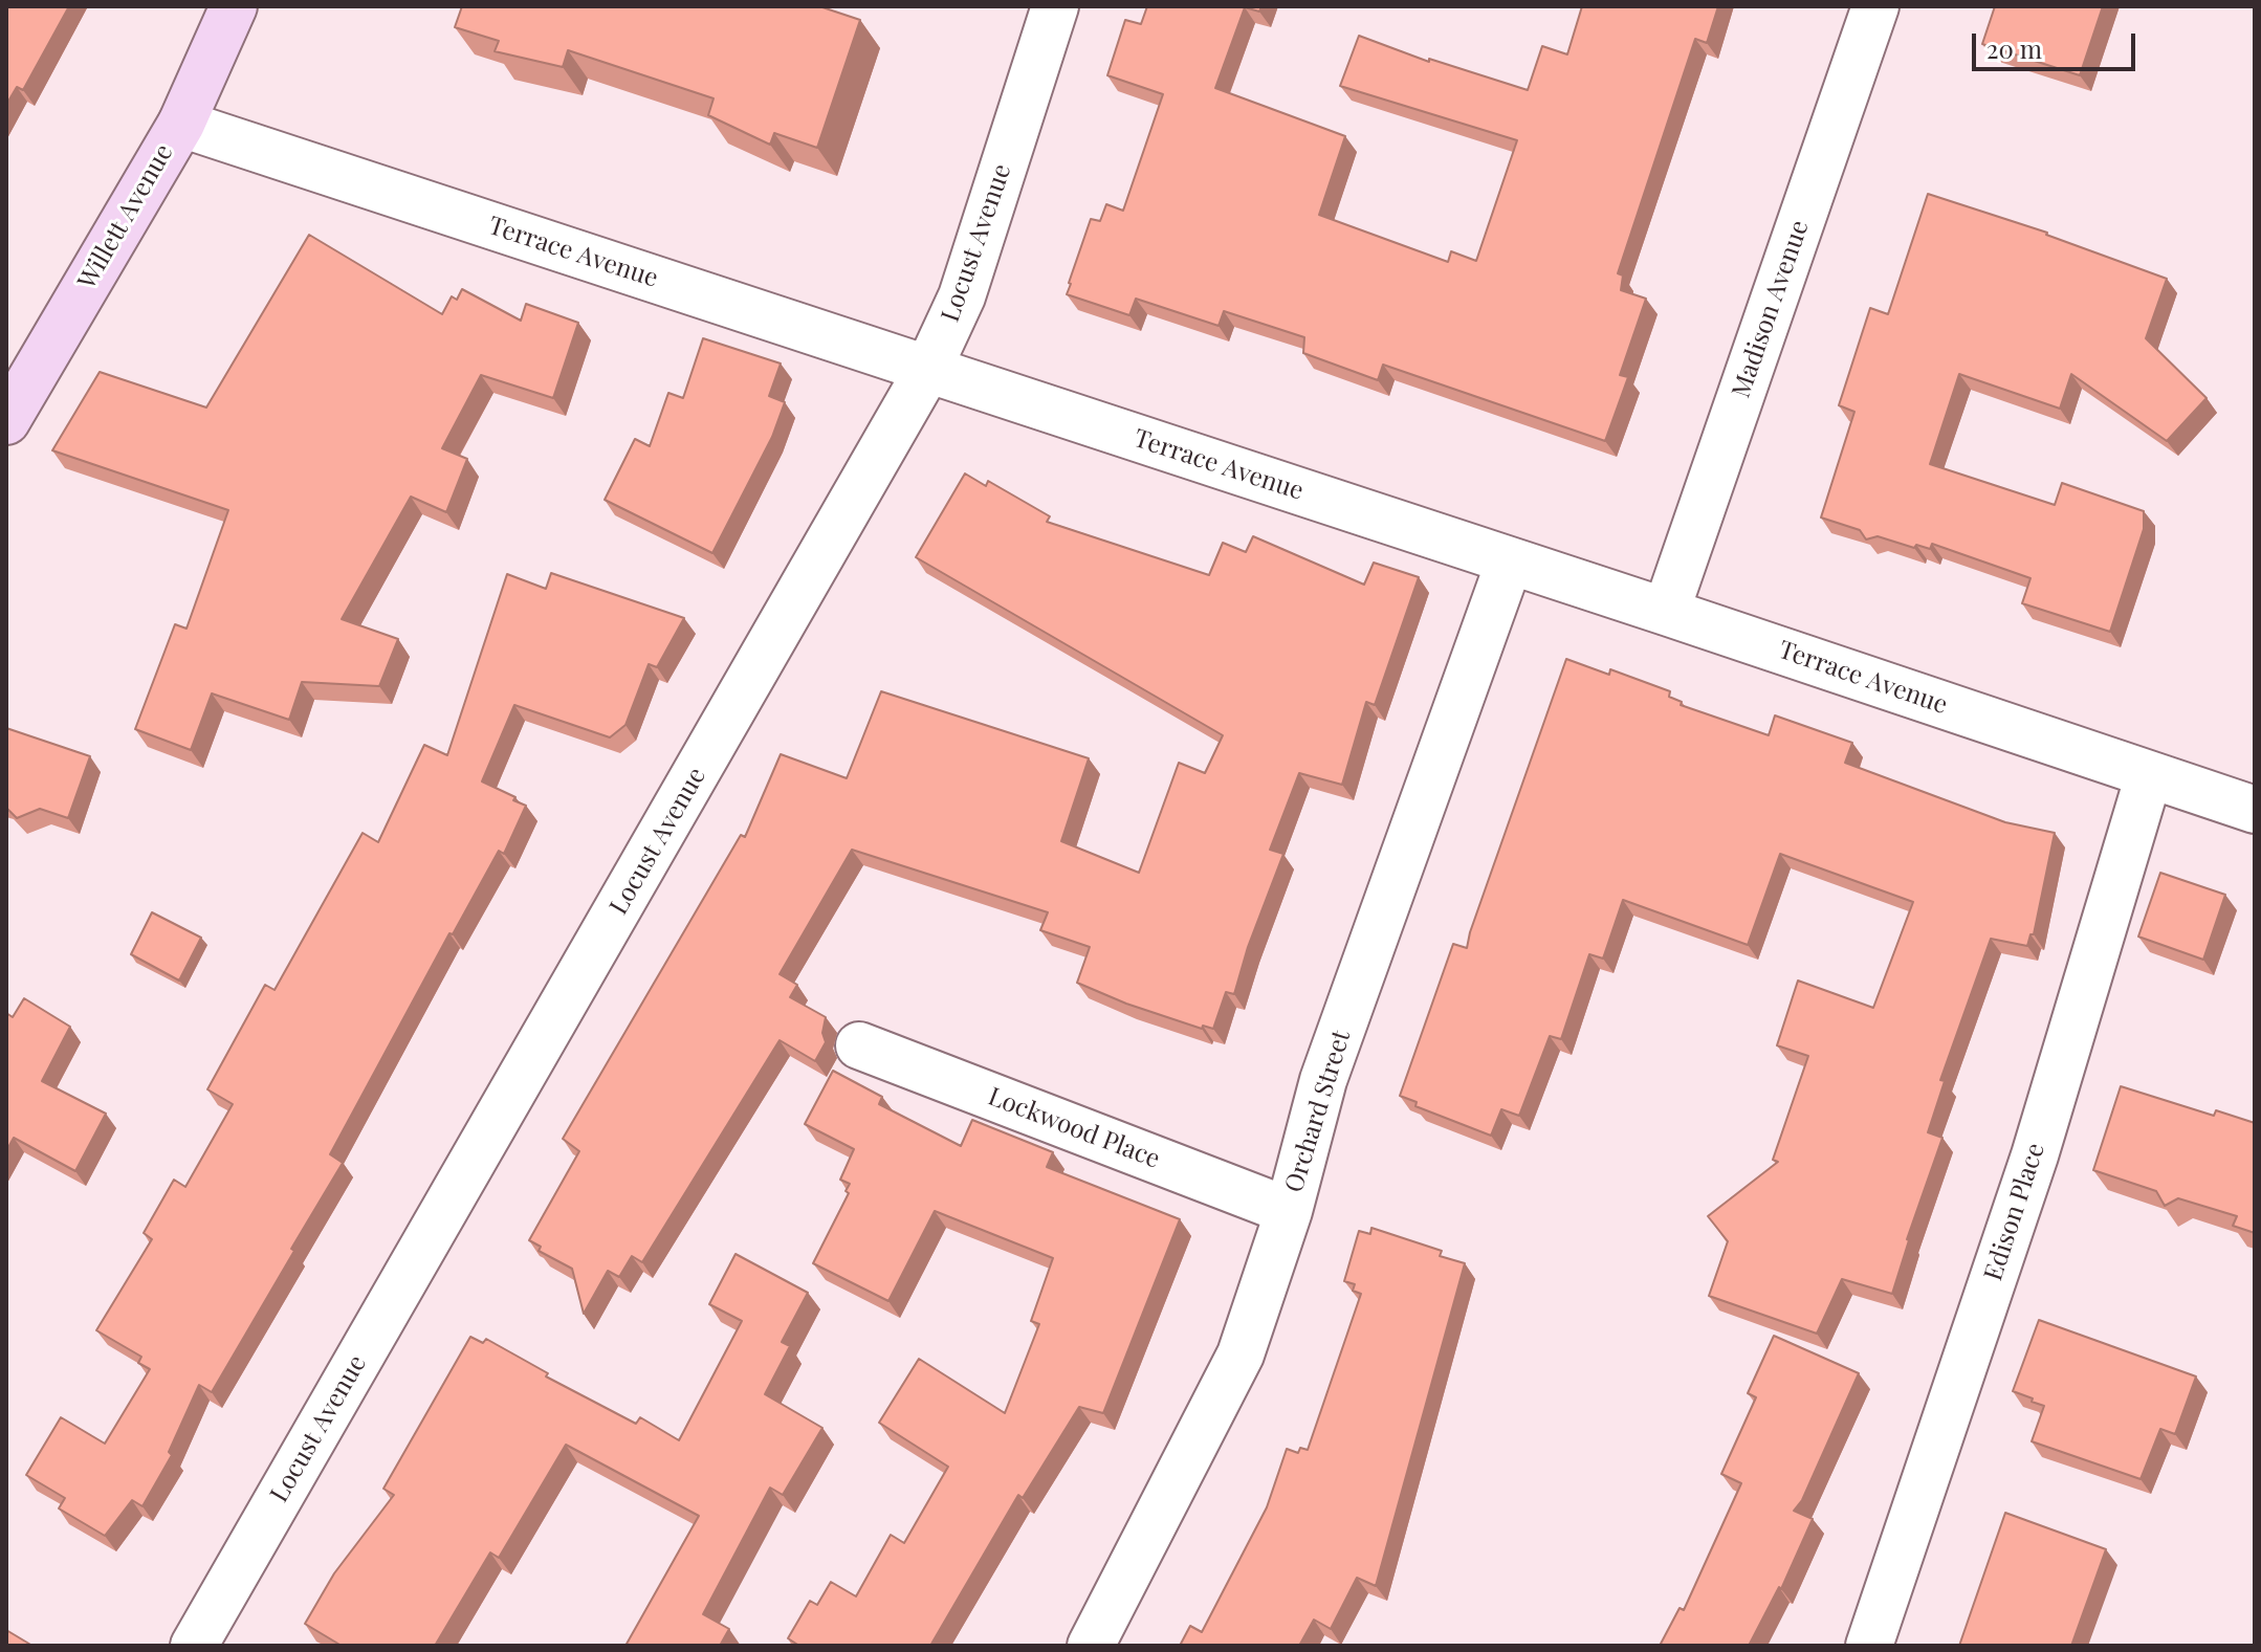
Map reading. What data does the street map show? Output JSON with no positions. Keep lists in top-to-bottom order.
{
  "streets": {
    "street": [
      "Willett Avenue",
      "Locust Avenue",
      "Terrace Avenue",
      "Madison Avenue",
      "Orchard Street",
      "Lockwood Place",
      "Edison Place"
    ]
  },
  "crossings": [
    ["Willett Avenue", "Terrace Avenue"],
    ["Locust Avenue", "Terrace Avenue"],
    ["Terrace Avenue", "Madison Avenue"],
    ["Terrace Avenue", "Orchard Street"],
    ["Terrace Avenue", "Edison Place"],
    ["Orchard Street", "Lockwood Place"]
  ],
  "scale_bar": "20 m"
}
